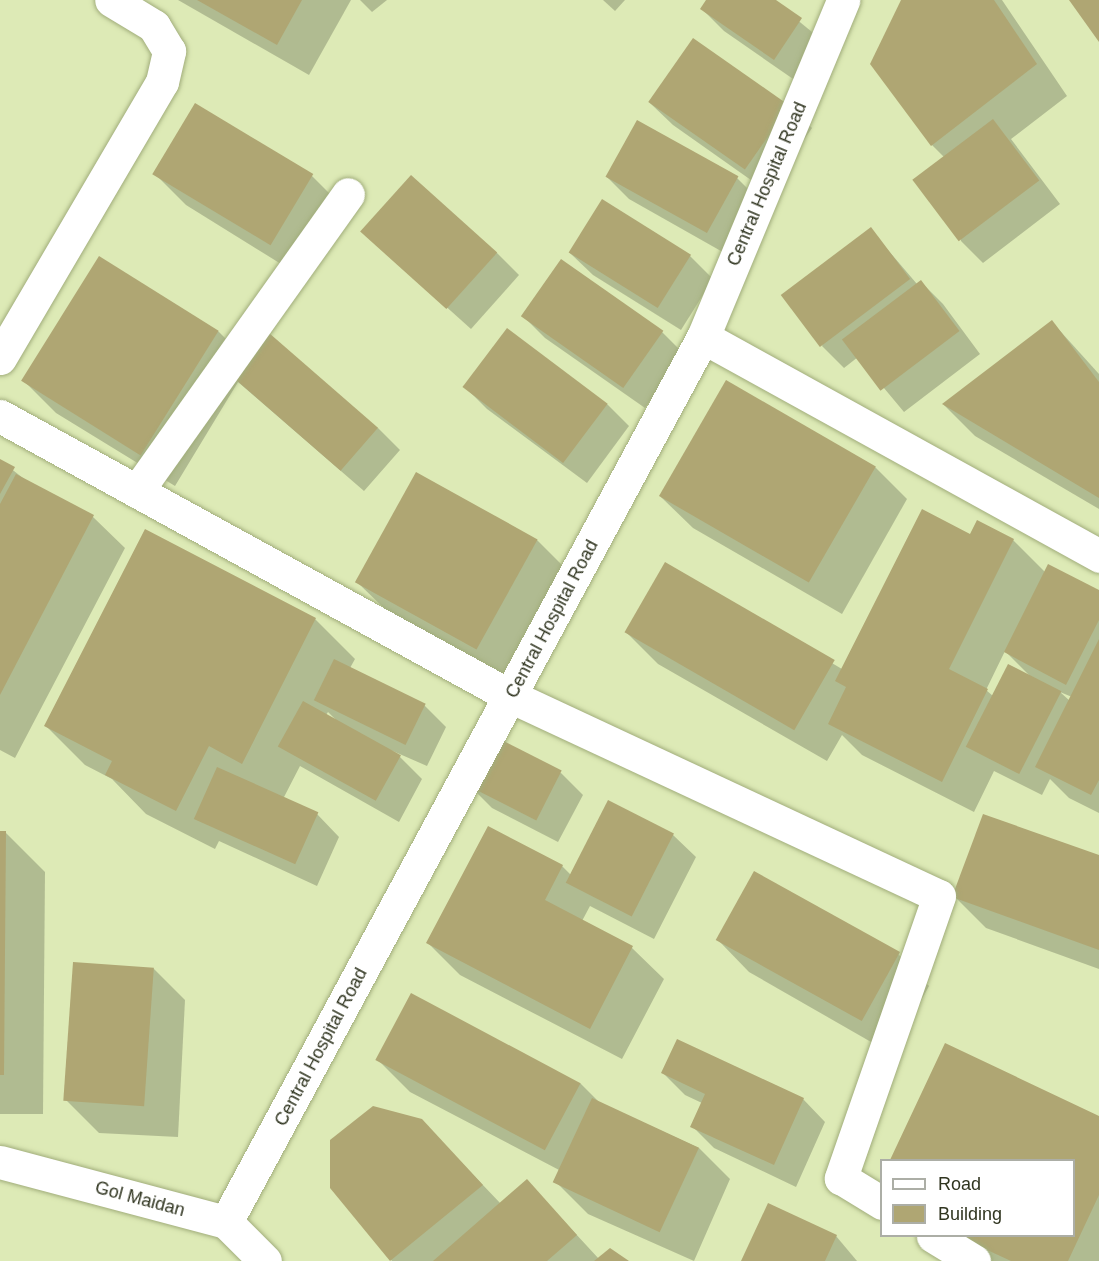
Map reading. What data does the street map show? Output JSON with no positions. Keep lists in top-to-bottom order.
{
  "streets": {
    "street": ["Central Hospital Road", "Gol Maidan"]
  },
  "crossings": [
    ["Central Hospital Road", "Gol Maidan"]
  ],
  "legend": ["Road", "Building"]
}
